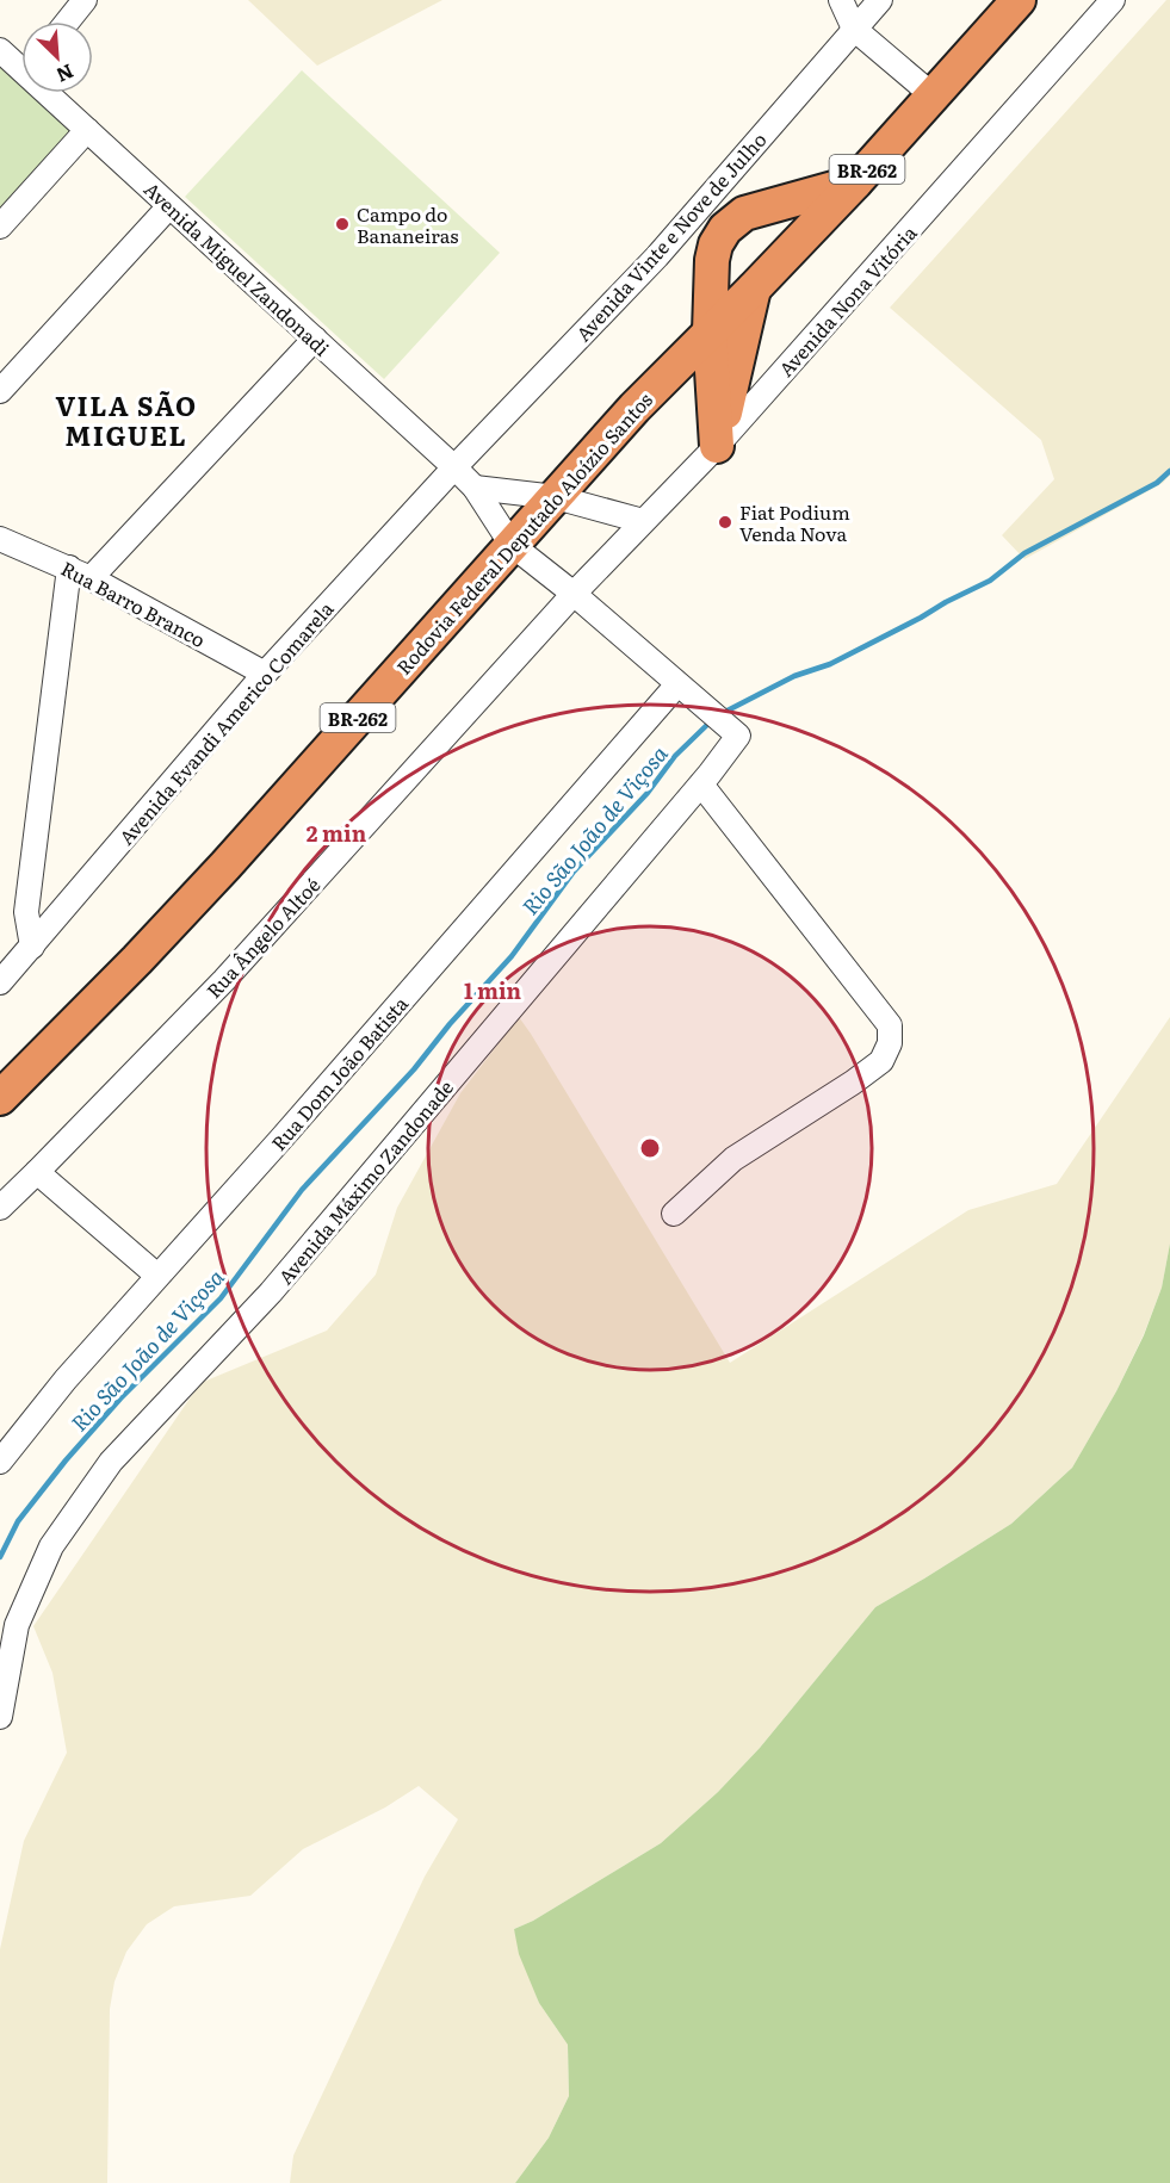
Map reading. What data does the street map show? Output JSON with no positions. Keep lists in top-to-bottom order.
{
  "streets": {
    "highway": ["BR-262", "Rodovia Federal Deputado Aloízio Santos"],
    "street": [
      "Avenida Vinte e Nove de Julho",
      "Avenida Miguel Zandonadi",
      "Avenida Nona Vitória",
      "Rua Barro Branco",
      "Avenida Evandi Americo Comarela",
      "Rua Ângelo Altoé",
      "Rua Dom João Batista",
      "Avenida Máximo Zandonade"
    ]
  },
  "crossings": [
    ["Avenida Vinte e Nove de Julho", "Avenida Miguel Zandonadi"],
    ["Avenida Vinte e Nove de Julho", "Avenida Evandi Americo Comarela"],
    ["Avenida Miguel Zandonadi", "Avenida Nona Vitória"],
    ["Avenida Miguel Zandonadi", "Rodovia Federal Deputado Aloízio Santos"],
    ["Avenida Miguel Zandonadi", "Avenida Evandi Americo Comarela"],
    ["Avenida Miguel Zandonadi", "Rua Ângelo Altoé"],
    ["Avenida Miguel Zandonadi", "Avenida Máximo Zandonade"],
    ["Avenida Nona Vitória", "Rua Ângelo Altoé"],
    ["Avenida Nona Vitória", "Avenida Máximo Zandonade"],
    ["Rua Barro Branco", "Avenida Evandi Americo Comarela"],
    ["Rua Ângelo Altoé", "Avenida Máximo Zandonade"],
    ["Rua Dom João Batista", "Avenida Máximo Zandonade"]
  ],
  "districts": ["VILA SÃO MIGUEL"],
  "water": ["Rio São João de Viçosa"],
  "places": ["Campo do Bananeiras", "Fiat Podium Venda Nova"],
  "north": "bottom right",
  "rings": ["2 min", "1 min"]
}
